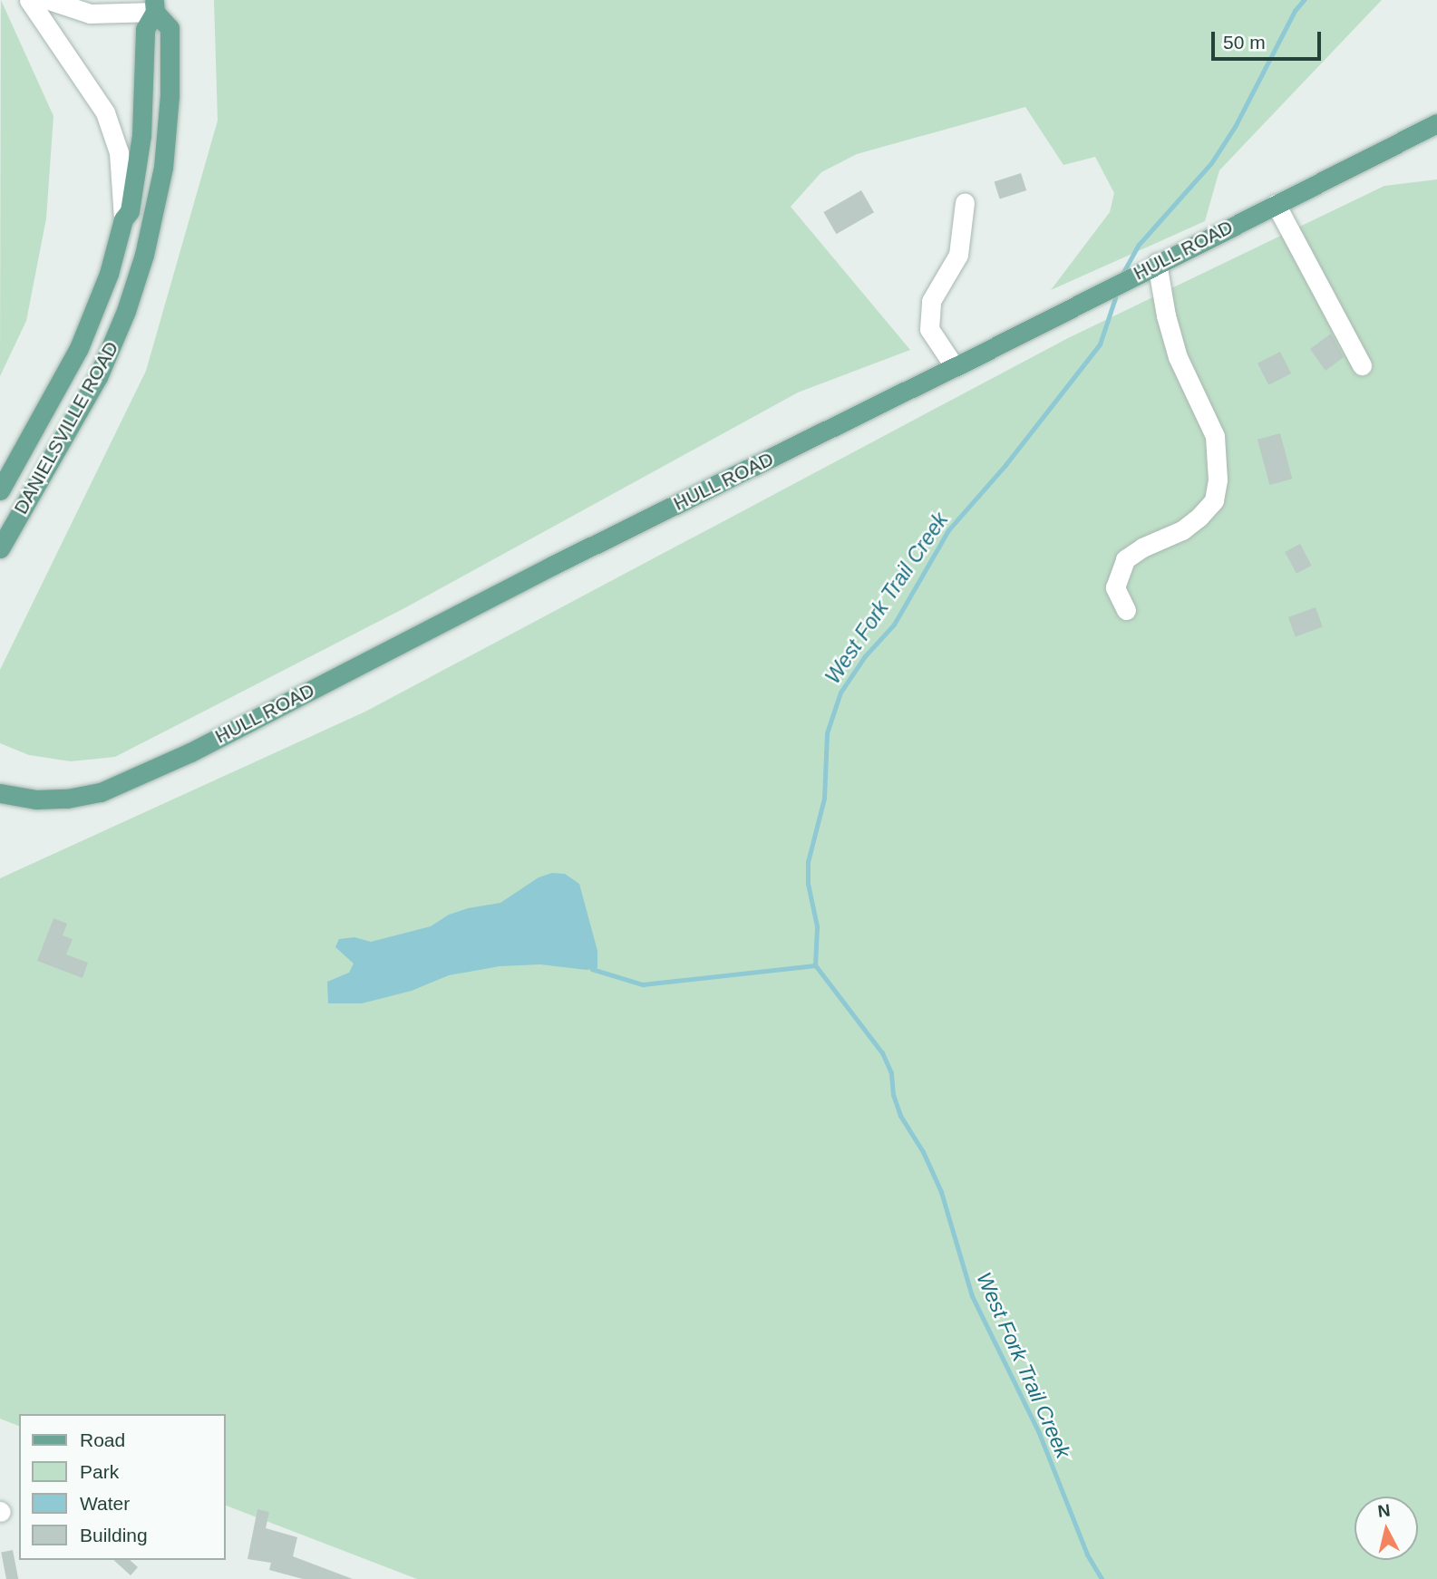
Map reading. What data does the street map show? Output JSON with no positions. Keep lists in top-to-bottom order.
{
  "streets": {
    "main road": ["HULL ROAD", "DANIELSVILLE ROAD"]
  },
  "water": ["West Fork Trail Creek"],
  "legend": [
    "Road",
    "Park",
    "Water",
    "Building"
  ],
  "scale_bar": "50 m",
  "north": "top"
}
